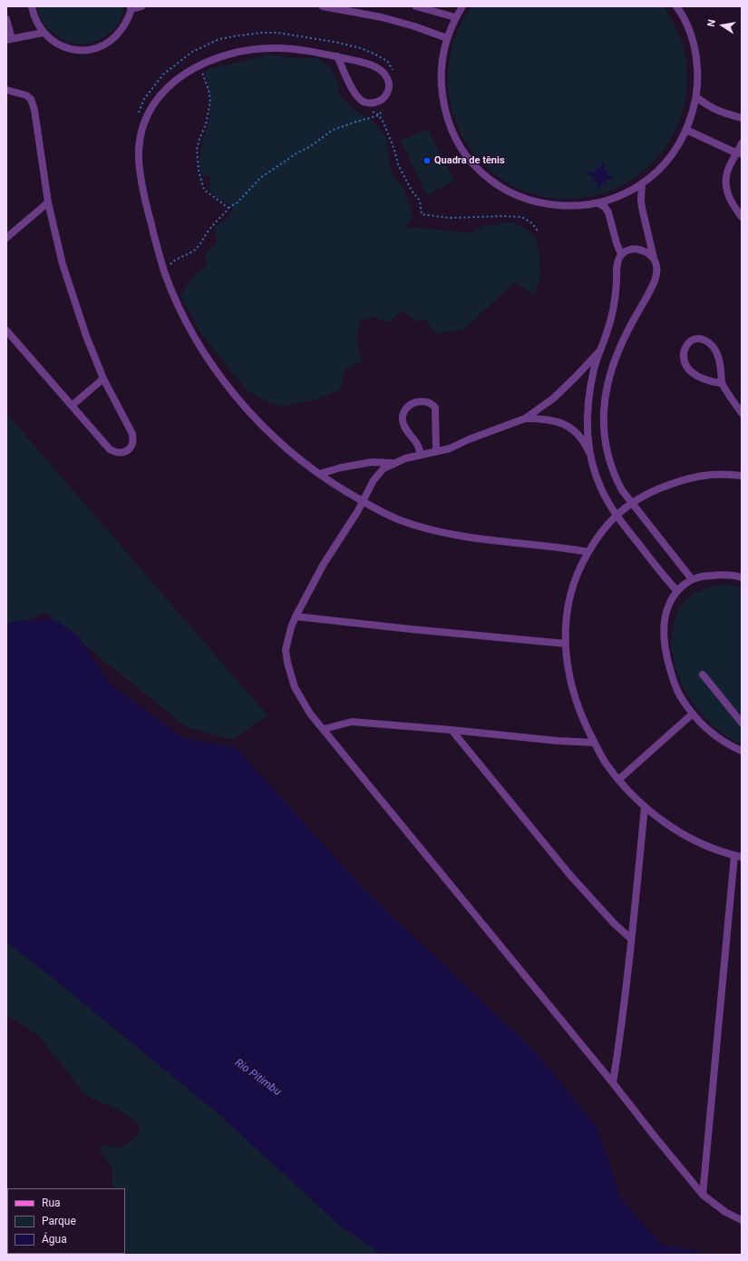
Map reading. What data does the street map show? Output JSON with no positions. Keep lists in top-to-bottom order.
{
  "water": ["Rio Pitimbu"],
  "places": ["Quadra de tênis"],
  "legend": ["Rua", "Parque", "Água"],
  "north": "left"
}
